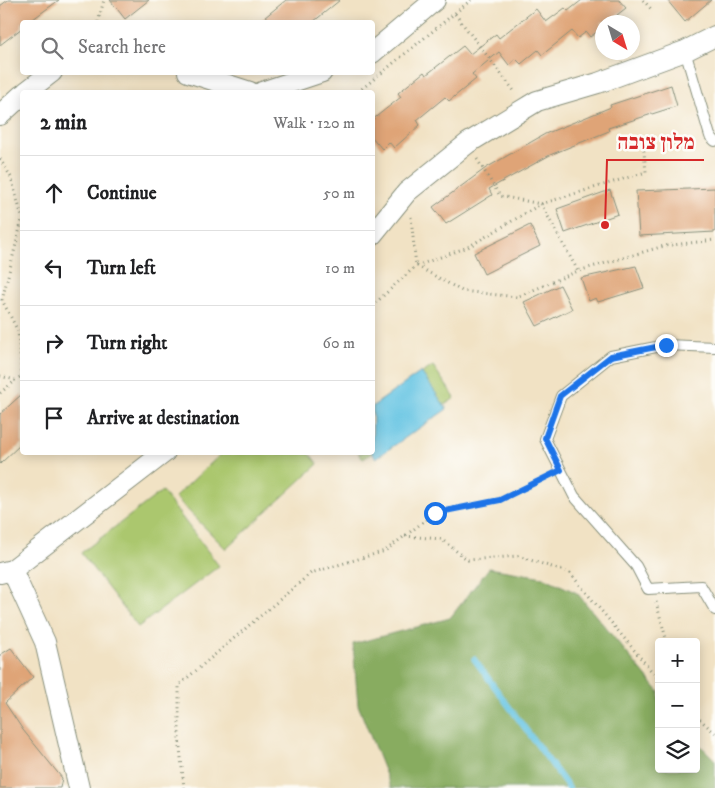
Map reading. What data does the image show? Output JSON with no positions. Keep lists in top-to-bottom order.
{
  "places": ["מלון צובה"],
  "north": "bottom right",
  "page": {
    "search": "Search here",
    "heading": ["2 min", "Walk · 120 m"],
    "list": [
      ["Continue", "50 m"],
      ["Turn left", "10 m"],
      ["Turn right", "60 m"],
      "Arrive at destination"
    ],
    "map_buttons": ["+", "−"]
  }
}
